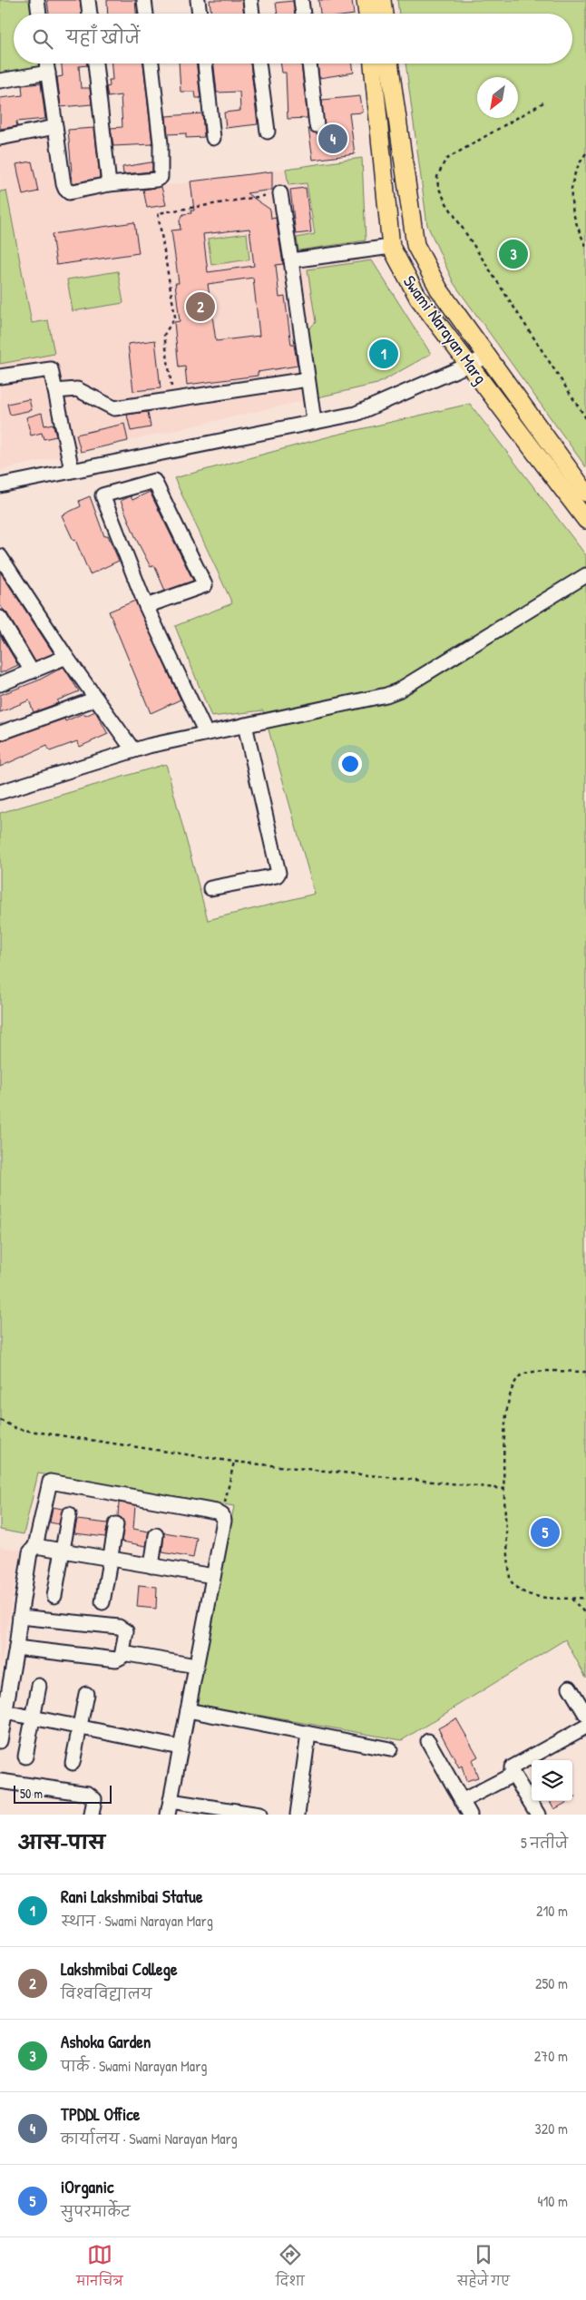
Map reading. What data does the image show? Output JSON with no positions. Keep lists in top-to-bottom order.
{
  "streets": {
    "main road": ["Swami Narayan Marg"]
  },
  "scale_bar": "50 m",
  "north": "bottom left",
  "page": {
    "search": "यहाँ खोजें",
    "pins": [
      "4",
      "3",
      "2",
      "1",
      "5"
    ],
    "scale": "50 m",
    "heading": ["आस-पास", "5 नतीजे"],
    "list": [
      {
        "mark": "1",
        "name": "Rani Lakshmibai Statue",
        "note": "स्थान · Swami Narayan Marg",
        "value": "210 m"
      },
      {
        "mark": "2",
        "name": "Lakshmibai College",
        "note": "विश्वविद्यालय",
        "value": "250 m"
      },
      {
        "mark": "3",
        "name": "Ashoka Garden",
        "note": "पार्क · Swami Narayan Marg",
        "value": "270 m"
      },
      {
        "mark": "4",
        "name": "TPDDL Office",
        "note": "कार्यालय · Swami Narayan Marg",
        "value": "320 m"
      },
      {
        "mark": "5",
        "name": "iOrganic",
        "note": "सुपरमार्केट",
        "value": "410 m"
      }
    ],
    "nav": ["मानचित्र", "दिशा", "सहेजे गए"]
  }
}
